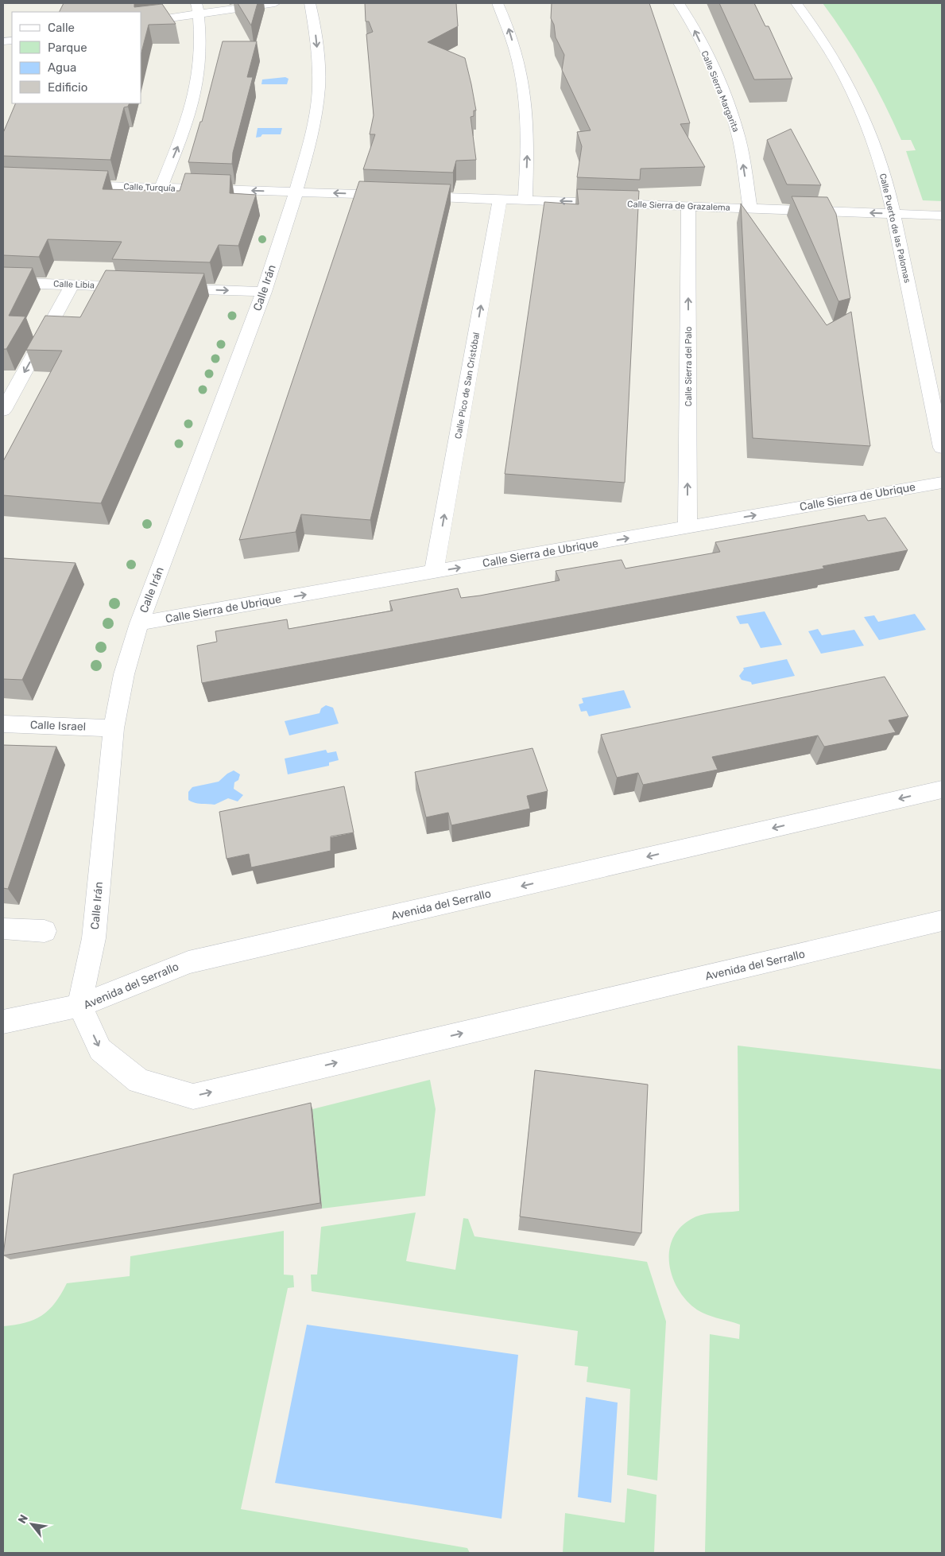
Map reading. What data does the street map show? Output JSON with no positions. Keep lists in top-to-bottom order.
{
  "streets": {
    "street": [
      "Calle Sierra Margarita",
      "Calle Turquía",
      "Calle Sierra de Grazalema",
      "Calle Puerto de las Palomas",
      "Calle Libia",
      "Calle Irán",
      "Calle Sierra del Palo",
      "Calle Pico de San Cristóbal",
      "Calle Sierra de Ubrique",
      "Calle Israel",
      "Avenida del Serrallo"
    ]
  },
  "crossings": [
    ["Calle Sierra Margarita", "Calle Sierra de Grazalema"],
    ["Calle Turquía", "Calle Sierra de Grazalema"],
    ["Calle Turquía", "Calle Irán"],
    ["Calle Sierra de Grazalema", "Calle Puerto de las Palomas"],
    ["Calle Sierra de Grazalema", "Calle Irán"],
    ["Calle Sierra de Grazalema", "Calle Sierra del Palo"],
    ["Calle Sierra de Grazalema", "Calle Pico de San Cristóbal"],
    ["Calle Irán", "Calle Sierra de Ubrique"],
    ["Calle Irán", "Calle Israel"],
    ["Calle Irán", "Avenida del Serrallo"],
    ["Calle Sierra del Palo", "Calle Sierra de Ubrique"],
    ["Calle Pico de San Cristóbal", "Calle Sierra de Ubrique"]
  ],
  "one_way": [
    "Calle Sierra Margarita",
    "Calle Sierra de Grazalema",
    "Calle Sierra del Palo",
    "Calle Pico de San Cristóbal",
    "Calle Sierra de Ubrique"
  ],
  "legend": [
    "Calle",
    "Parque",
    "Agua",
    "Edificio"
  ],
  "north": "top left"
}
